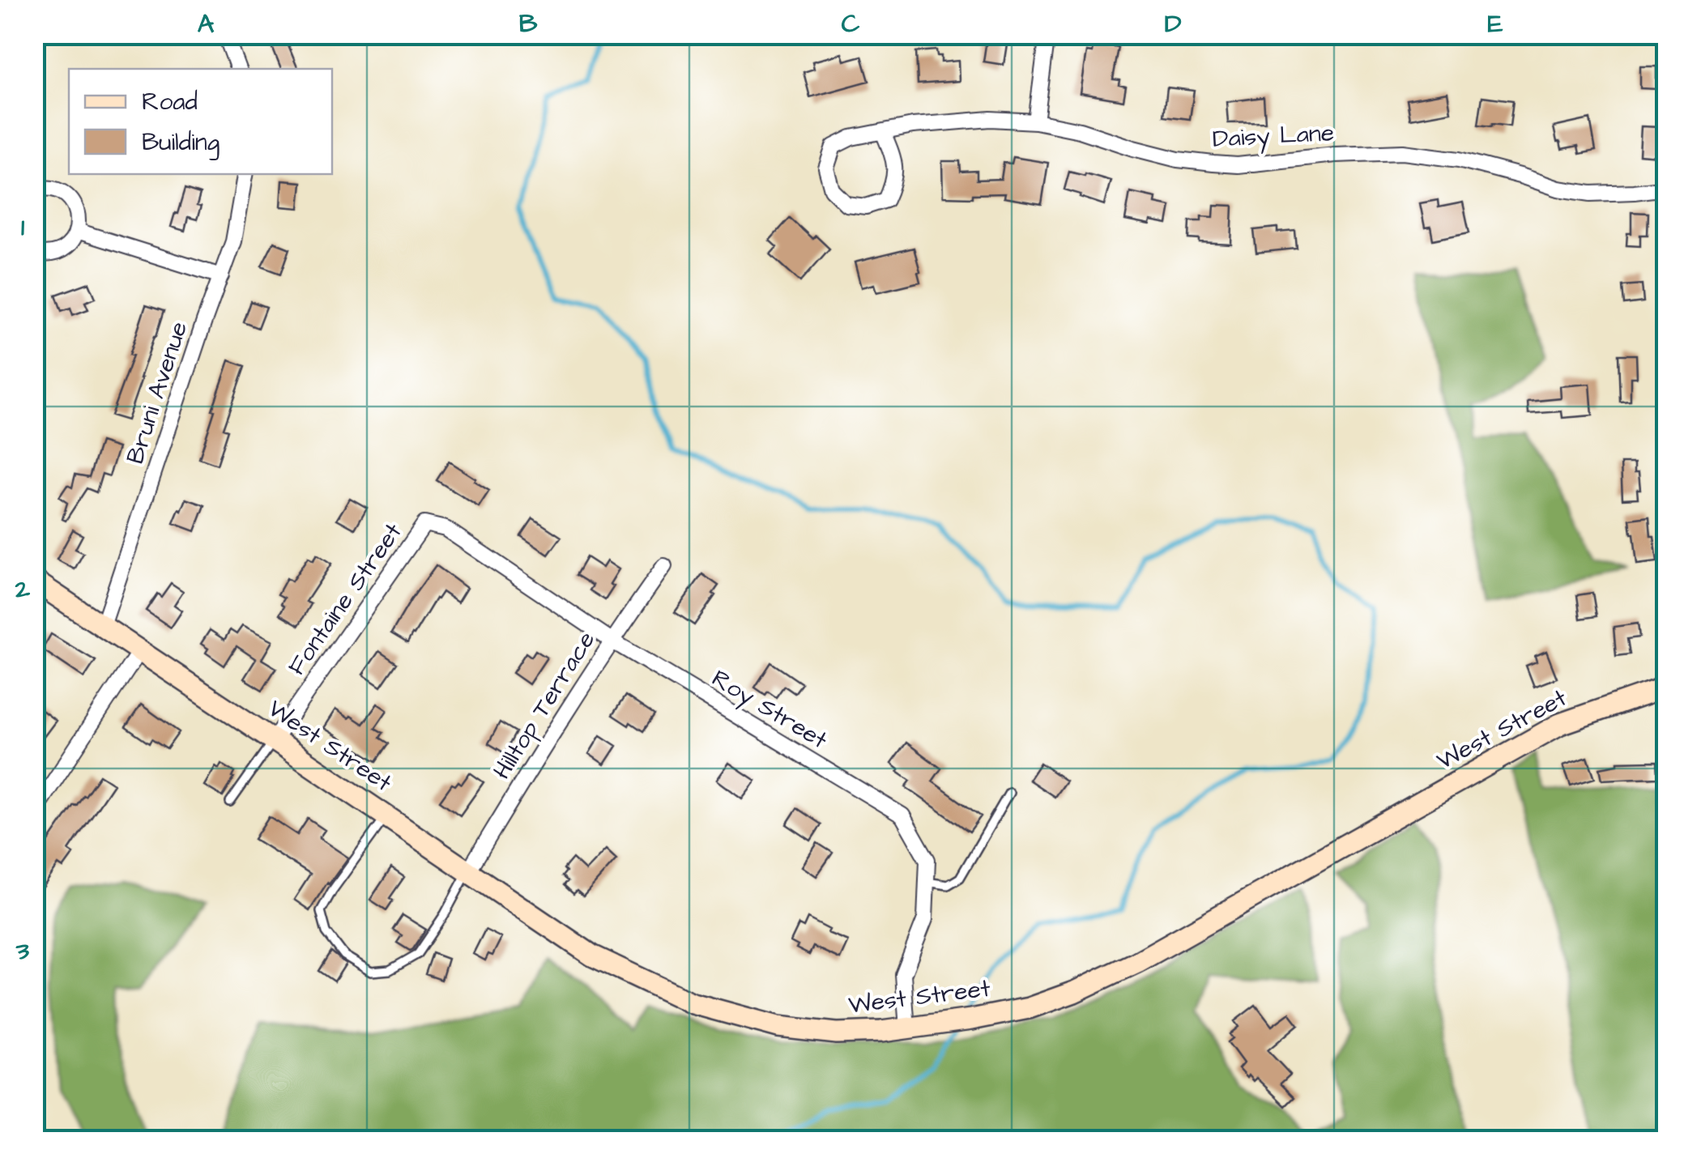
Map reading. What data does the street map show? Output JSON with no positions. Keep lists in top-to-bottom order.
{
  "streets": {
    "main road": ["West Street"],
    "street": [
      "Daisy Lane",
      "Bruni Avenue",
      "Fontaine Street",
      "Hilltop Terrace",
      "Roy Street"
    ]
  },
  "crossings": [
    ["Bruni Avenue", "West Street"],
    ["Fontaine Street", "Roy Street"],
    ["Fontaine Street", "West Street"],
    ["Hilltop Terrace", "Roy Street"],
    ["Hilltop Terrace", "West Street"],
    ["Roy Street", "West Street"]
  ],
  "legend": ["Road", "Building"],
  "grid": {
    "columns": [
      "A",
      "B",
      "C",
      "D",
      "E"
    ],
    "rows": ["1", "2", "3"]
  }
}
